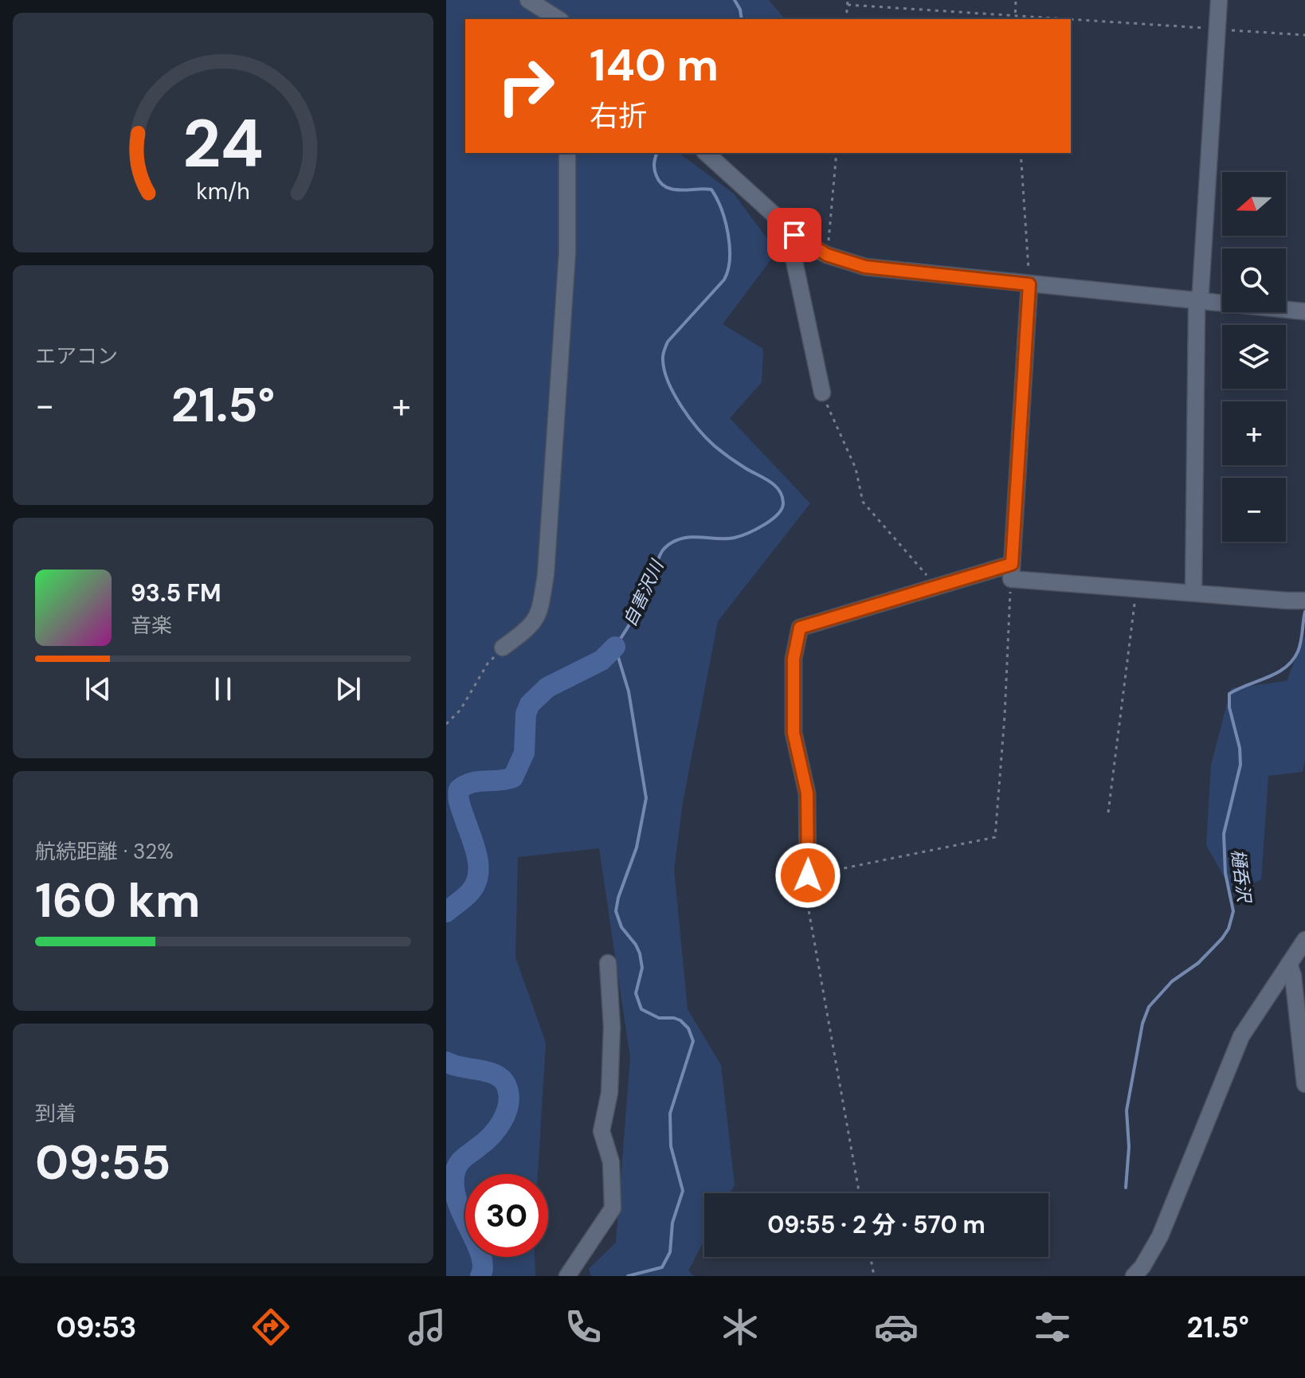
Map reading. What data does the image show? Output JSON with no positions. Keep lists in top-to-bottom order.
{
  "water": ["自害沢川", "樋呑沢"],
  "north": "left",
  "page": {
    "turn": ["140 m", "右折"],
    "map_buttons": ["+", "−"],
    "tile": [
      "エアコン",
      ["航続距離 · 32%", "160 km"],
      ["到着", "09:55"]
    ],
    "heat": ["−", "21.5°", "+"],
    "song": ["93.5 FM", "音楽"],
    "limit": "30",
    "trip": "09:55 · 2 分 · 570 m",
    "tabs": ["09:53", "21.5°"],
    "gauge": ["24", "km/h"]
  }
}
